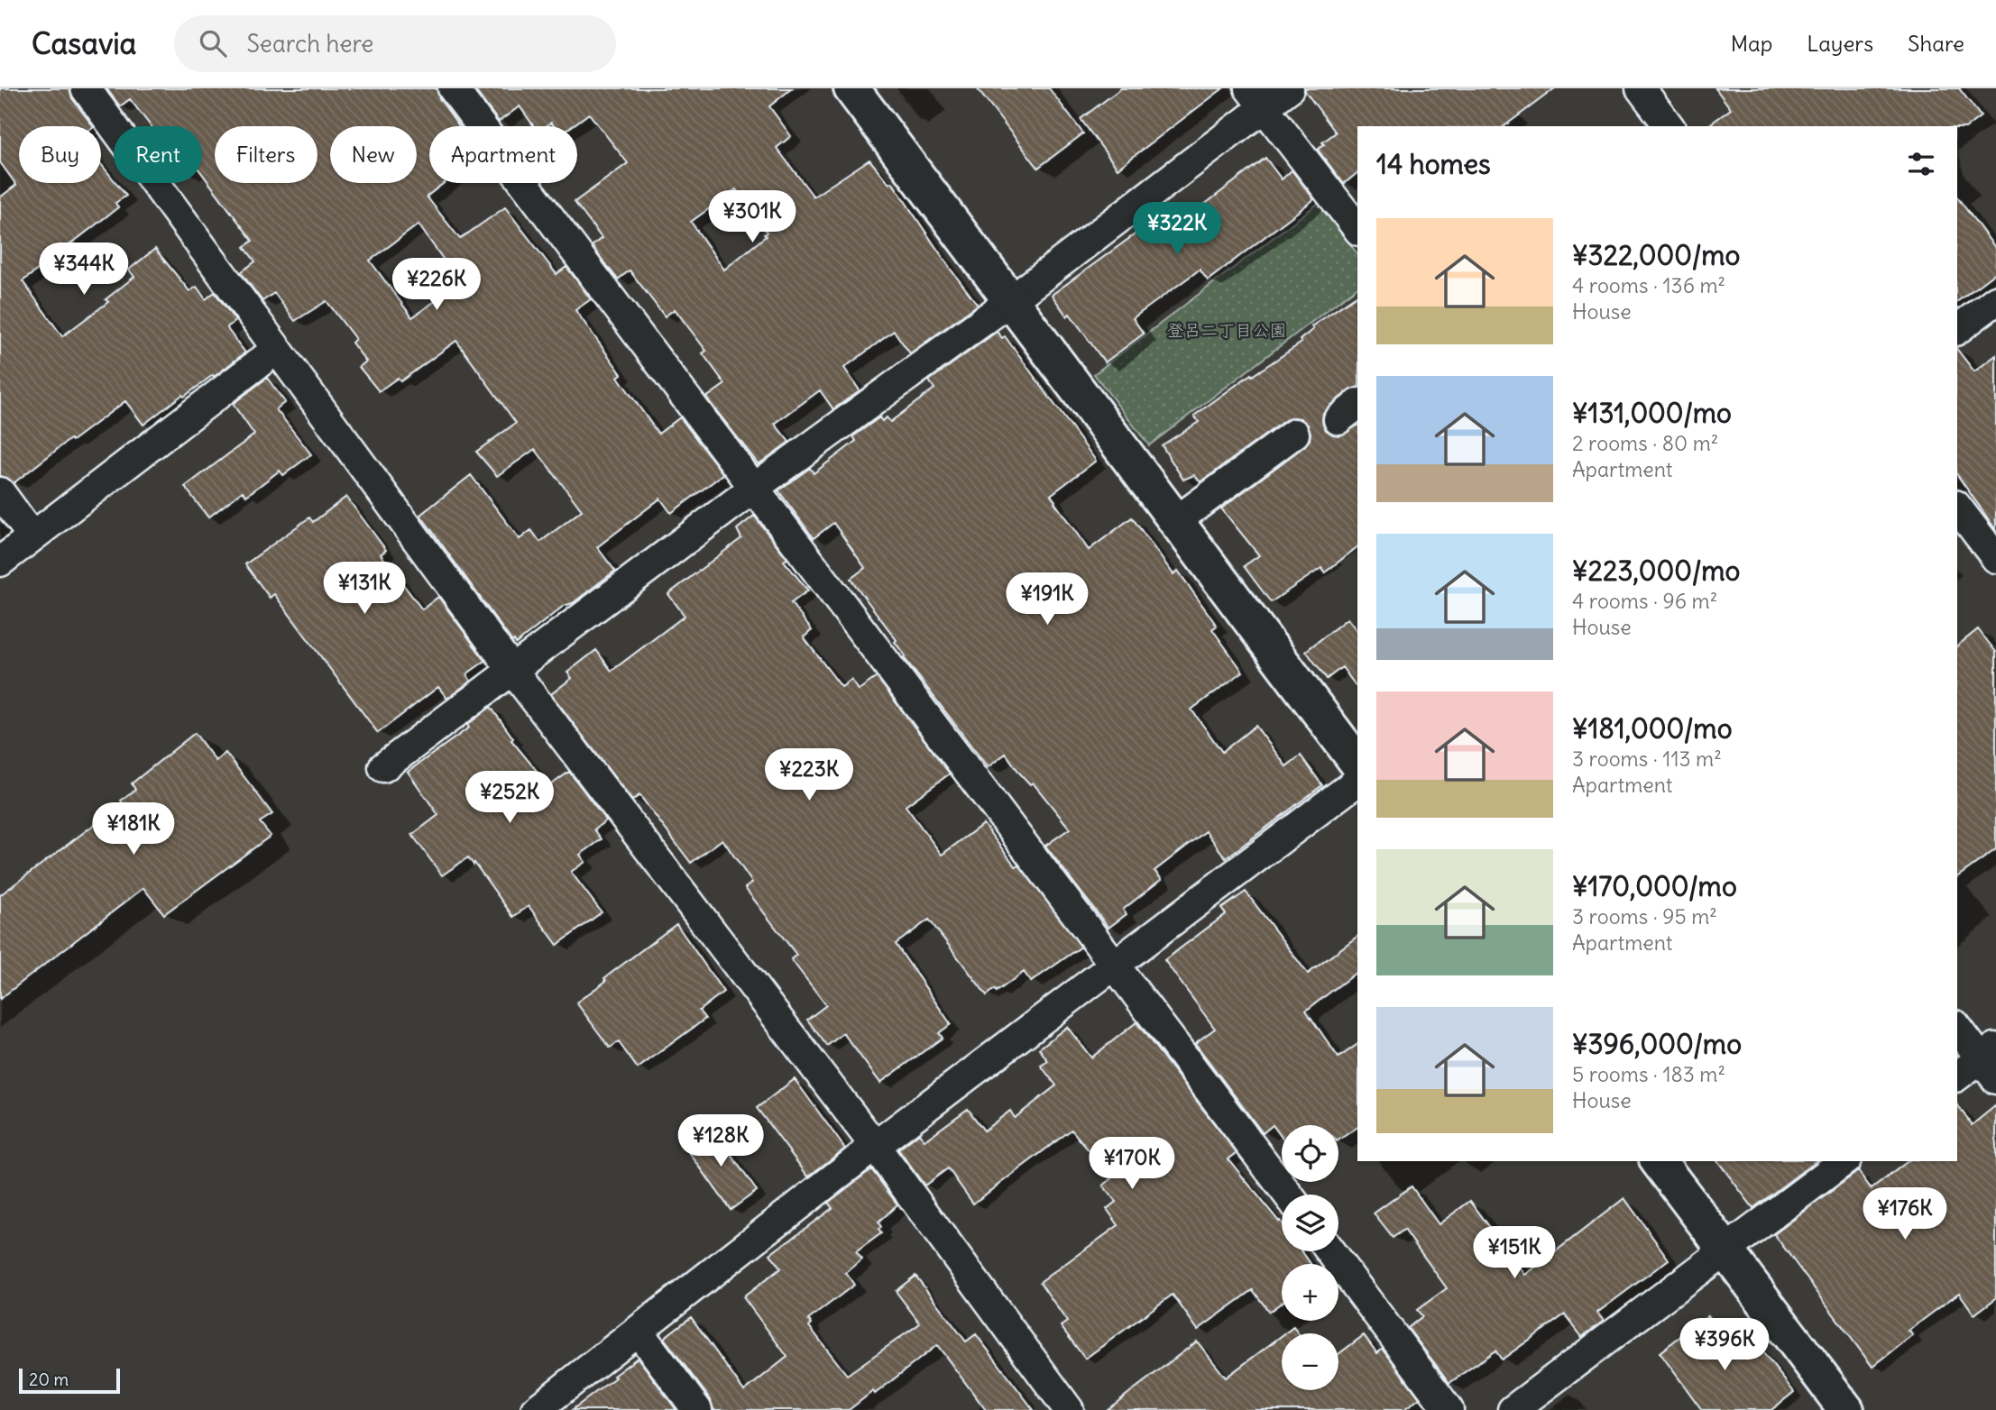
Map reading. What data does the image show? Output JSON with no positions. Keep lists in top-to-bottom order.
{
  "parks": ["登呂二丁目公園"],
  "scale_bar": "20 m",
  "page": {
    "header": "Casavia",
    "search": "Search here",
    "nav": ["Map", "Layers", "Share"],
    "chip": [
      "Buy",
      "Rent",
      "Filters",
      "New",
      "Apartment"
    ],
    "heading": "14 homes",
    "price": [
      "¥301K",
      "¥322K",
      "¥344K",
      "¥226K",
      "¥131K",
      "¥191K",
      "¥223K",
      "¥252K",
      "¥181K",
      "¥128K",
      "¥170K",
      "¥176K",
      "¥151K",
      "¥396K"
    ],
    "list": [
      {
        "name": "¥322,000/mo",
        "note": "4 rooms · 136 m² · House"
      },
      {
        "name": "¥131,000/mo",
        "note": "2 rooms · 80 m² · Apartment"
      },
      {
        "name": "¥223,000/mo",
        "note": "4 rooms · 96 m² · House"
      },
      {
        "name": "¥181,000/mo",
        "note": "3 rooms · 113 m² · Apartment"
      },
      {
        "name": "¥170,000/mo",
        "note": "3 rooms · 95 m² · Apartment"
      },
      {
        "name": "¥396,000/mo",
        "note": "5 rooms · 183 m² · House"
      }
    ],
    "map_buttons": ["+", "−"],
    "scale": "20 m"
  }
}
